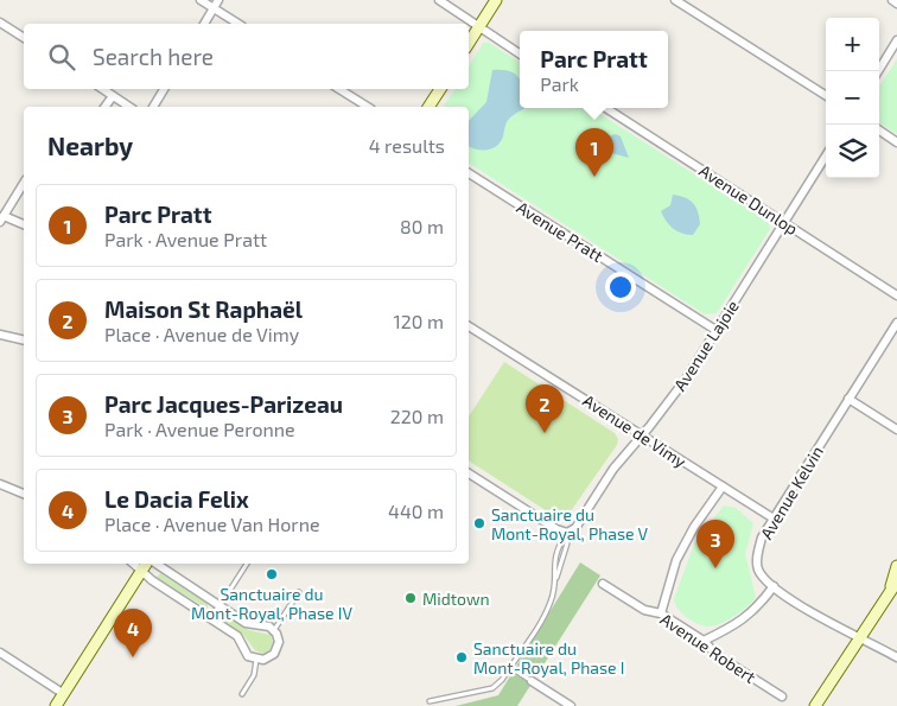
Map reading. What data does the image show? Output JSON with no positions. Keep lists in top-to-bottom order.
{
  "streets": {
    "street": [
      "Avenue Dunlop",
      "Avenue Pratt",
      "Avenue Lajoie",
      "Avenue de Vimy",
      "Avenue Kelvin",
      "Avenue Robert"
    ]
  },
  "crossings": [
    ["Avenue Dunlop", "Avenue Lajoie"],
    ["Avenue Pratt", "Avenue Lajoie"],
    ["Avenue Lajoie", "Avenue de Vimy"],
    ["Avenue de Vimy", "Avenue Kelvin"]
  ],
  "places": [
    "Sanctuaire du Mont-Royal, Phase V",
    "Sanctuaire du Mont-Royal, Phase IV",
    "Midtown",
    "Sanctuaire du Mont-Royal, Phase I"
  ],
  "page": {
    "map_buttons": ["+", "−"],
    "search": "Search here",
    "popup": ["Parc Pratt", "Park"],
    "heading": ["Nearby", "4 results"],
    "pins": [
      "1",
      "2",
      "3",
      "4"
    ],
    "list": [
      {
        "mark": "1",
        "name": "Parc Pratt",
        "note": "Park · Avenue Pratt",
        "value": "80 m"
      },
      {
        "mark": "2",
        "name": "Maison St Raphaël",
        "note": "Place · Avenue de Vimy",
        "value": "120 m"
      },
      {
        "mark": "3",
        "name": "Parc Jacques-Parizeau",
        "note": "Park · Avenue Peronne",
        "value": "220 m"
      },
      {
        "mark": "4",
        "name": "Le Dacia Felix",
        "note": "Place · Avenue Van Horne",
        "value": "440 m"
      }
    ]
  }
}
